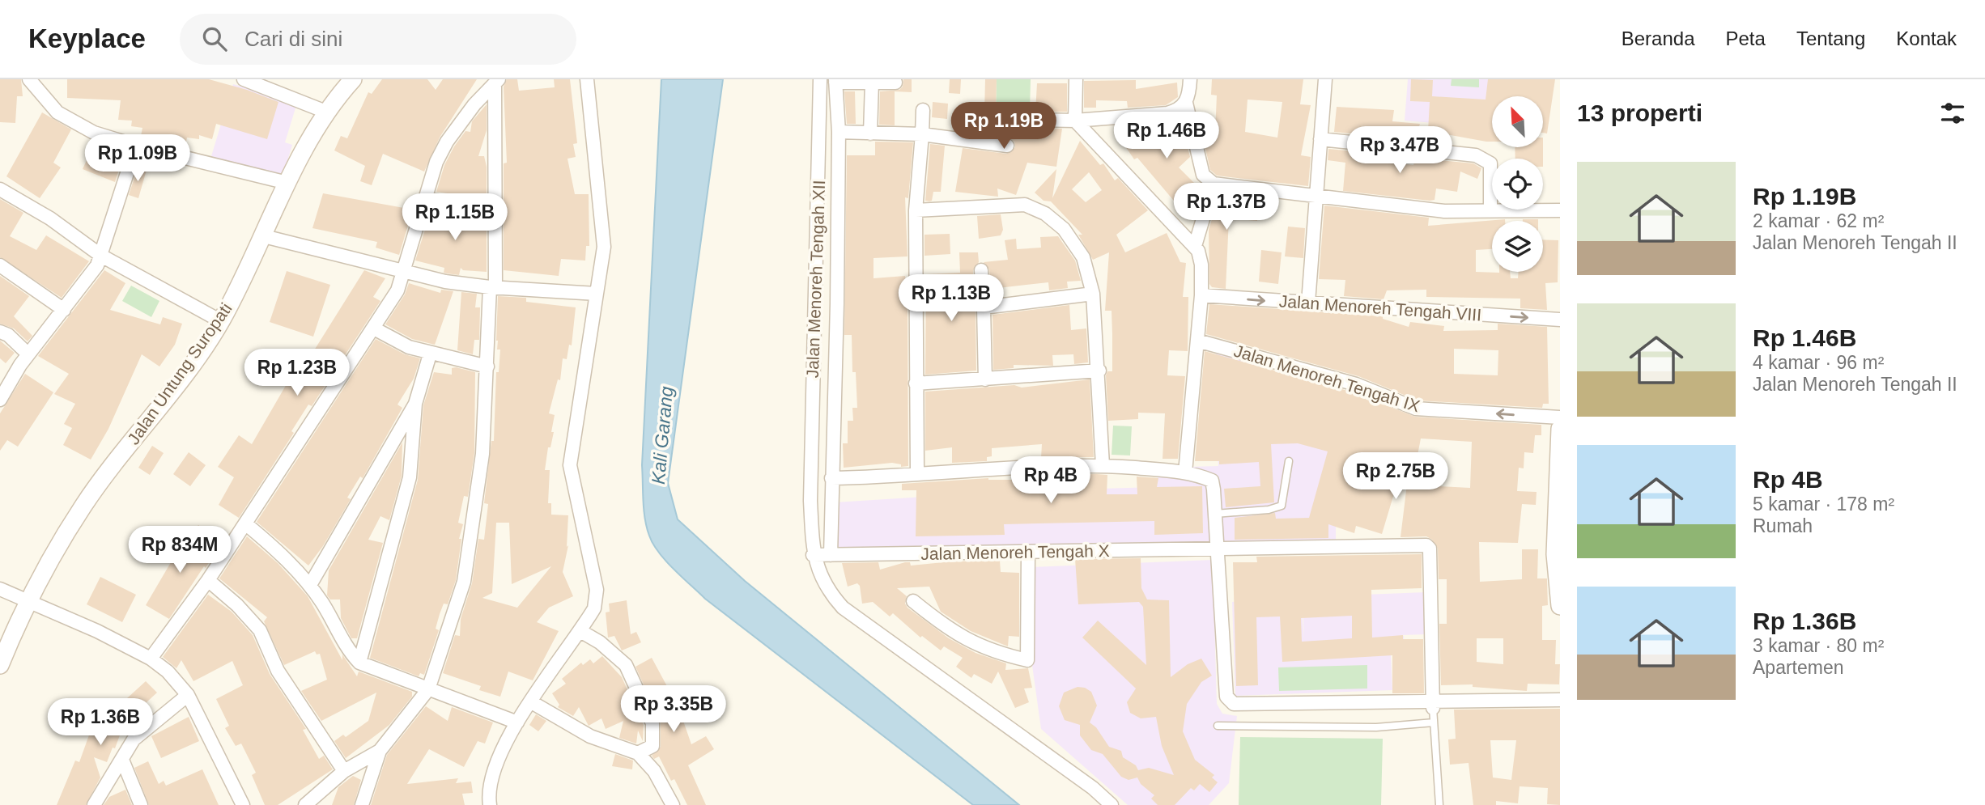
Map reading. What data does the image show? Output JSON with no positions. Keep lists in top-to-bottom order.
{
  "streets": {
    "main road": ["Jalan Untung Suropati"],
    "street": [
      "Jalan Menoreh Tengah XII",
      "Jalan Menoreh Tengah VIII",
      "Jalan Menoreh Tengah IX",
      "Jalan Menoreh Tengah X"
    ]
  },
  "crossings": [
    ["Jalan Menoreh Tengah XII", "Jalan Menoreh Tengah X"]
  ],
  "one_way": ["Jalan Menoreh Tengah IX"],
  "water": ["Kali Garang"],
  "north": "top left",
  "page": {
    "header": "Keyplace",
    "search": "Cari di sini",
    "nav": [
      "Beranda",
      "Peta",
      "Tentang",
      "Kontak"
    ],
    "heading": "13 properti",
    "price": [
      "Rp 1.19B",
      "Rp 1.46B",
      "Rp 3.47B",
      "Rp 1.09B",
      "Rp 1.37B",
      "Rp 1.15B",
      "Rp 1.13B",
      "Rp 1.23B",
      "Rp 2.75B",
      "Rp 4B",
      "Rp 834M",
      "Rp 3.35B",
      "Rp 1.36B"
    ],
    "list": [
      {
        "name": "Rp 1.19B",
        "note": "2 kamar · 62 m² · Jalan Menoreh Tengah II"
      },
      {
        "name": "Rp 1.46B",
        "note": "4 kamar · 96 m² · Jalan Menoreh Tengah II"
      },
      {
        "name": "Rp 4B",
        "note": "5 kamar · 178 m² · Rumah"
      },
      {
        "name": "Rp 1.36B",
        "note": "3 kamar · 80 m² · Apartemen"
      }
    ]
  }
}
